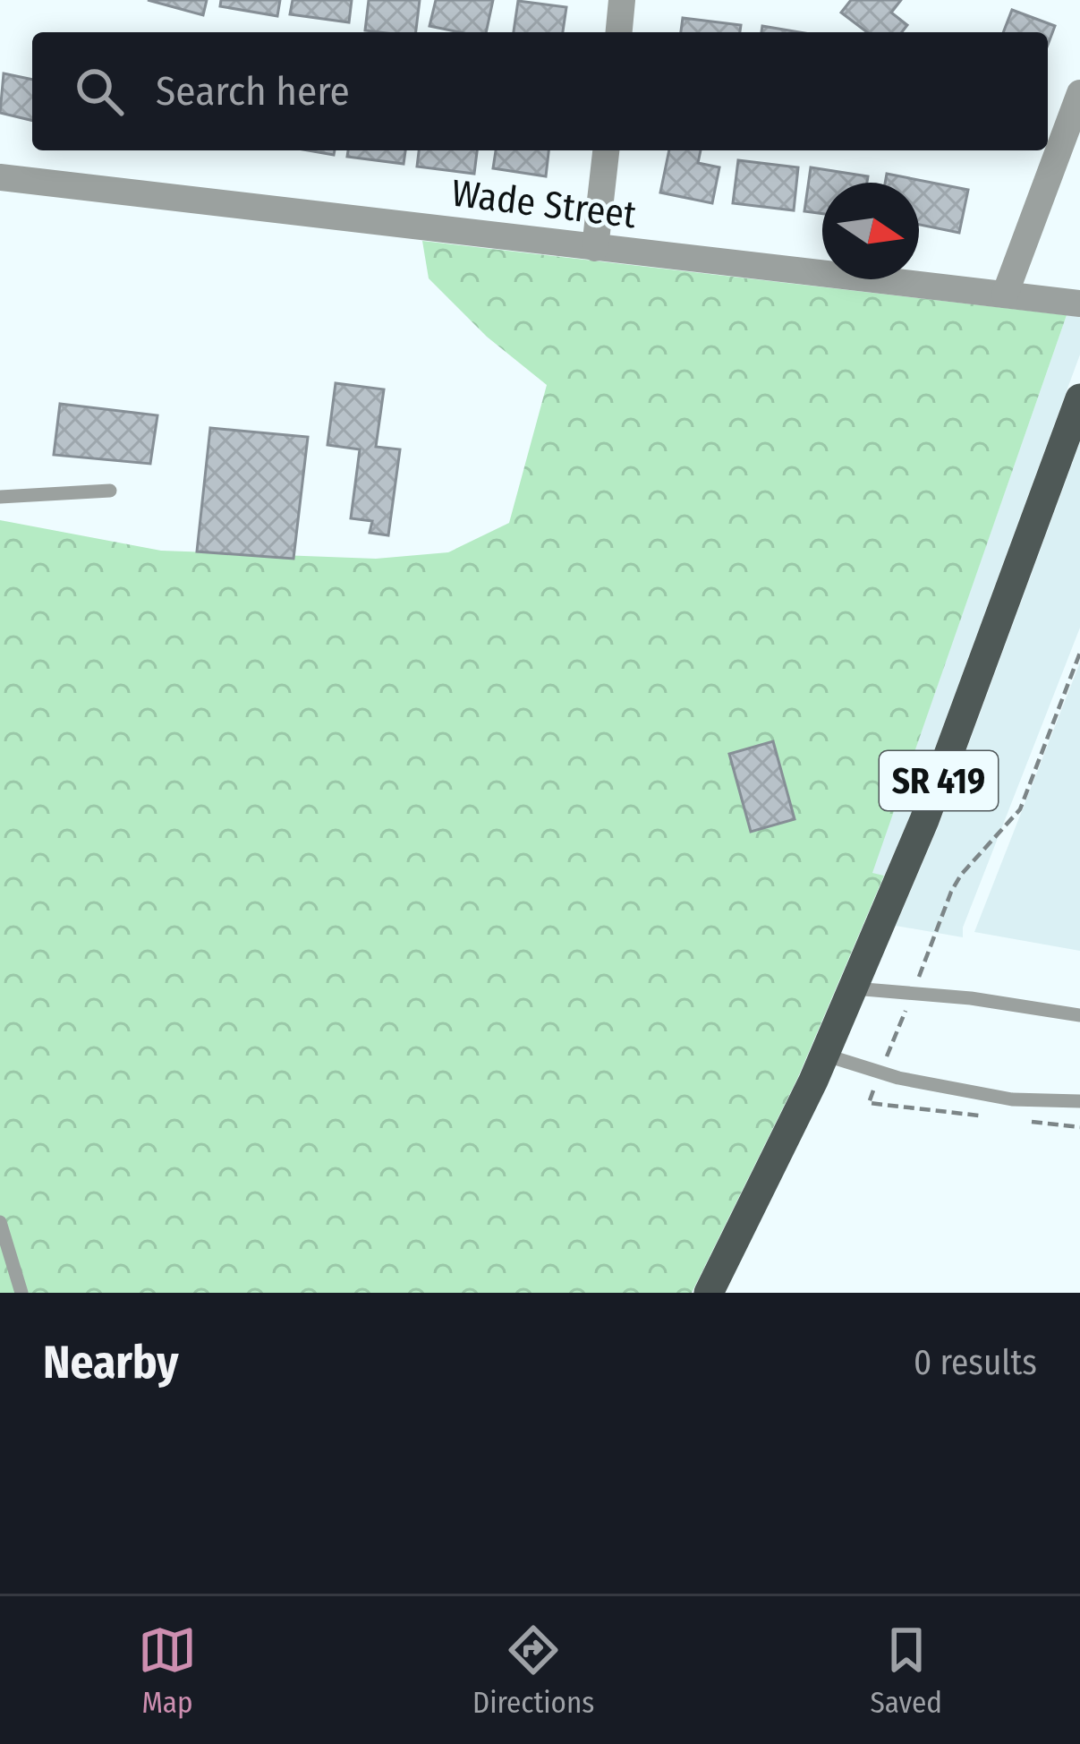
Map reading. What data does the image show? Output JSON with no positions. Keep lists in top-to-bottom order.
{
  "streets": {
    "main road": ["SR 419"],
    "street": ["Wade Street"]
  },
  "north": "right",
  "page": {
    "search": "Search here",
    "heading": ["Nearby", "0 results"],
    "nav": ["Map", "Directions", "Saved"]
  }
}
